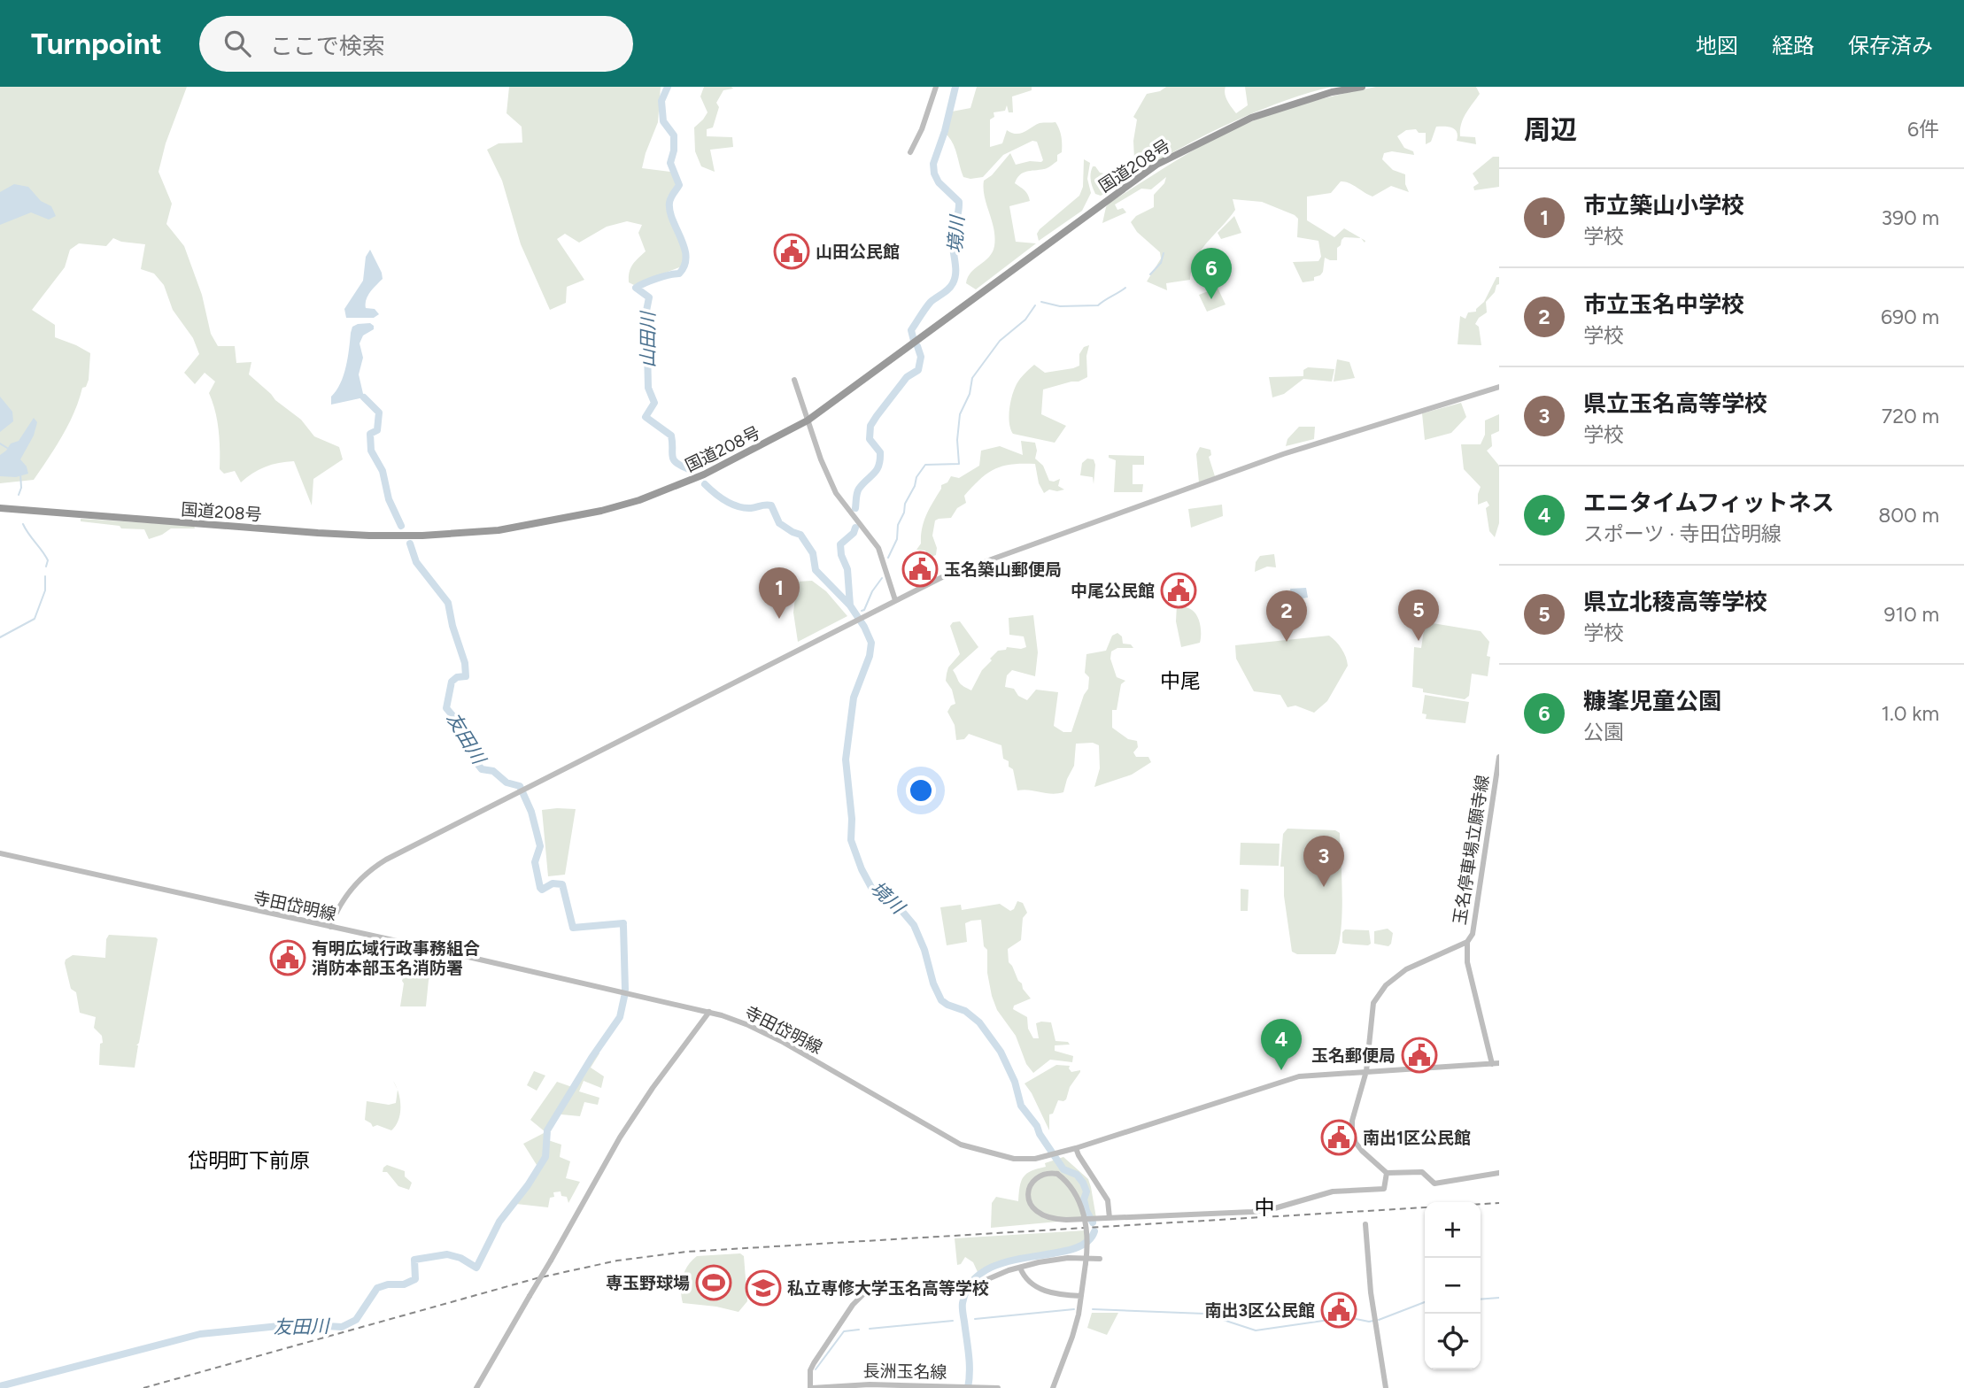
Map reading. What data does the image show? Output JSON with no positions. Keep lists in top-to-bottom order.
{
  "streets": {
    "highway": ["国道208号"],
    "street": ["玉名停車場立願寺線", "寺田岱明線", "長洲玉名線"]
  },
  "crossings": [
    ["玉名停車場立願寺線", "寺田岱明線"]
  ],
  "districts": ["中尾", "岱明町下前原", "中"],
  "water": ["境川", "山田川", "友田川"],
  "places": {
    "public building": [
      "山田公民館",
      "玉名築山郵便局",
      "中尾公民館",
      "有明広域行政事務組合 消防本部玉名消防署",
      "玉名郵便局",
      "南出1区公民館",
      "南出3区公民館"
    ],
    "sports": ["専玉野球場"],
    "school or university": ["私立専修大学玉名高等学校"]
  },
  "page": {
    "header": "Turnpoint",
    "search": "ここで検索",
    "nav": ["地図", "経路", "保存済み"],
    "heading": ["周辺", "6件"],
    "list": [
      {
        "mark": "1",
        "name": "市立築山小学校",
        "note": "学校",
        "value": "390 m"
      },
      {
        "mark": "2",
        "name": "市立玉名中学校",
        "note": "学校",
        "value": "690 m"
      },
      {
        "mark": "3",
        "name": "県立玉名高等学校",
        "note": "学校",
        "value": "720 m"
      },
      {
        "mark": "4",
        "name": "エニタイムフィットネス",
        "note": "スポーツ · 寺田岱明線",
        "value": "800 m"
      },
      {
        "mark": "5",
        "name": "県立北稜高等学校",
        "note": "学校",
        "value": "910 m"
      },
      {
        "mark": "6",
        "name": "糠峯児童公園",
        "note": "公園",
        "value": "1.0 km"
      }
    ],
    "pins": [
      "6",
      "1",
      "5",
      "2",
      "3",
      "4"
    ],
    "map_buttons": ["+", "−"]
  }
}
